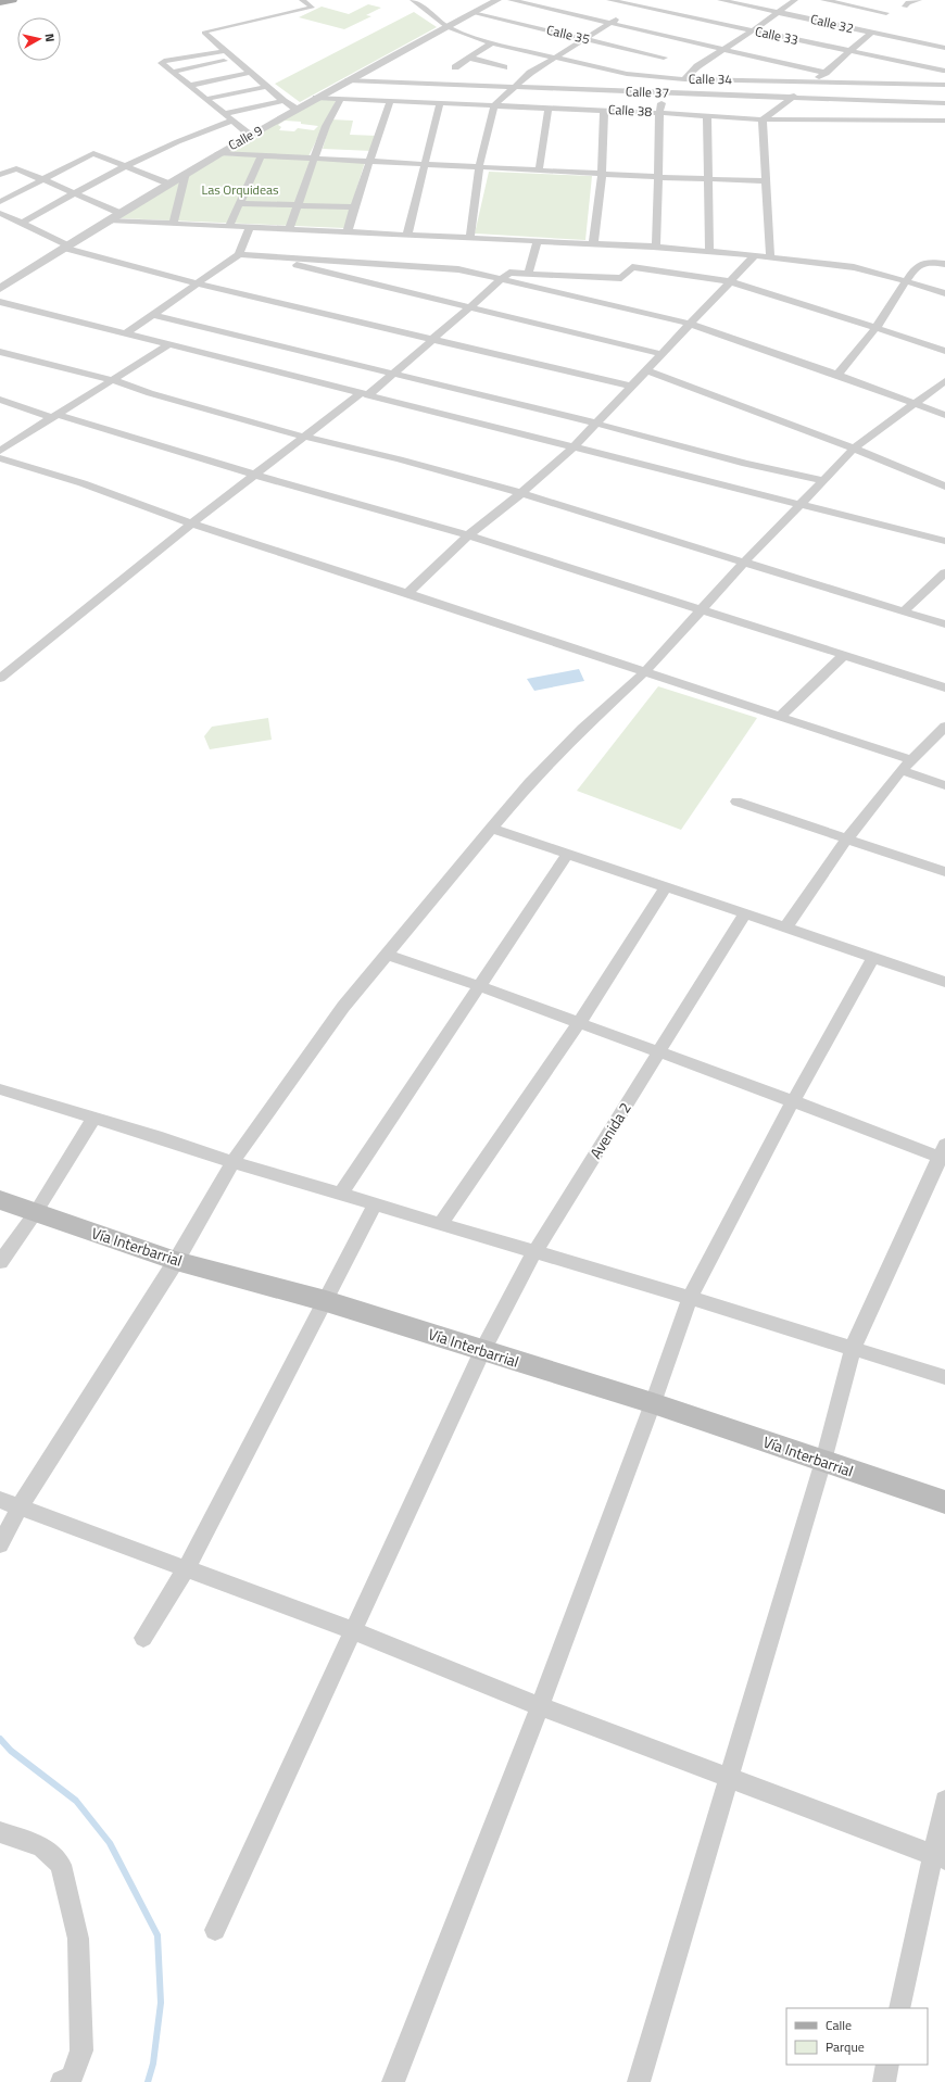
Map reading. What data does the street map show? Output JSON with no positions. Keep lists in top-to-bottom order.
{
  "streets": {
    "main road": ["Vía Interbarrial"],
    "street": [
      "Calle 32",
      "Calle 35",
      "Calle 33",
      "Calle 34",
      "Calle 37",
      "Calle 38",
      "Calle 9",
      "Avenida 2"
    ]
  },
  "crossings": [
    ["Calle 35", "Calle 9"],
    ["Calle 34", "Calle 37"],
    ["Calle 34", "Calle 38"],
    ["Calle 34", "Calle 9"],
    ["Calle 37", "Calle 38"],
    ["Calle 37", "Calle 9"],
    ["Calle 38", "Calle 9"],
    ["Avenida 2", "Vía Interbarrial"]
  ],
  "parks": ["Las Orquideas"],
  "legend": ["Calle", "Parque"],
  "north": "right"
}
